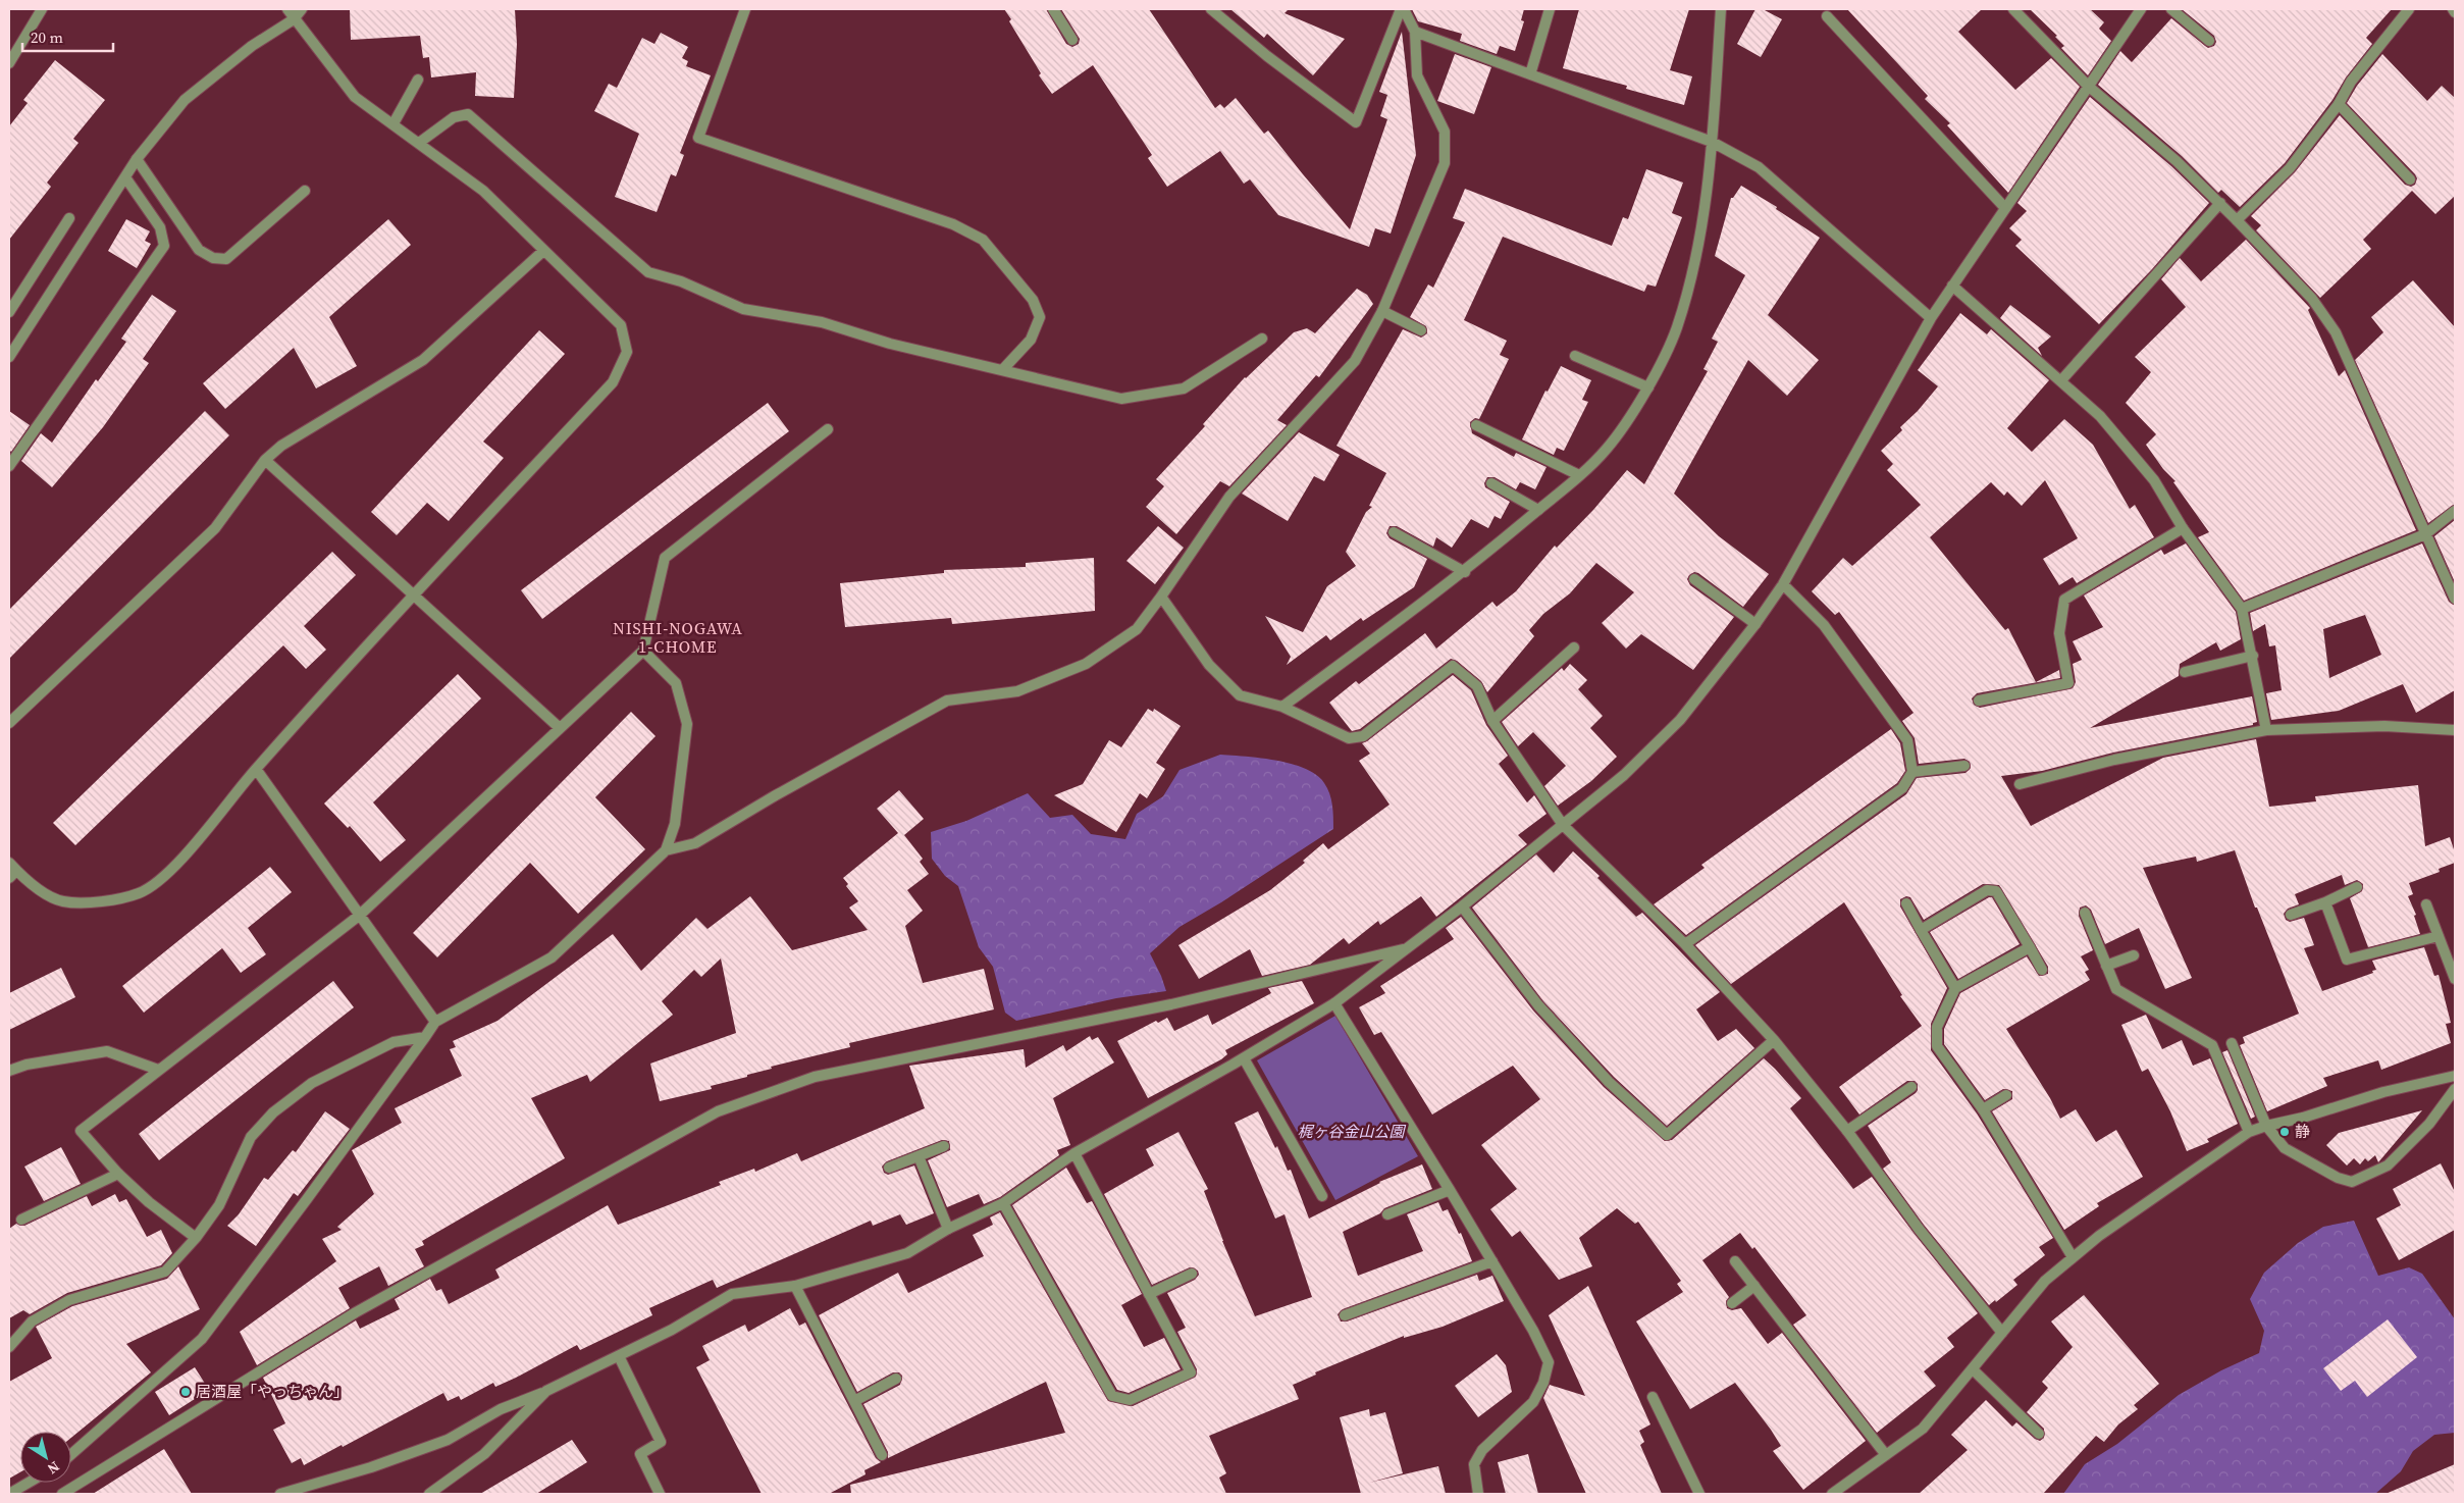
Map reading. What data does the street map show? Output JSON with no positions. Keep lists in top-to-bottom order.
{
  "districts": ["NISHI-NOGAWA 1-CHOME"],
  "parks": ["梶ヶ谷金山公園"],
  "places": ["静", "居酒屋「やっちゃん」"],
  "scale_bar": "20 m",
  "north": "bottom right"
}
